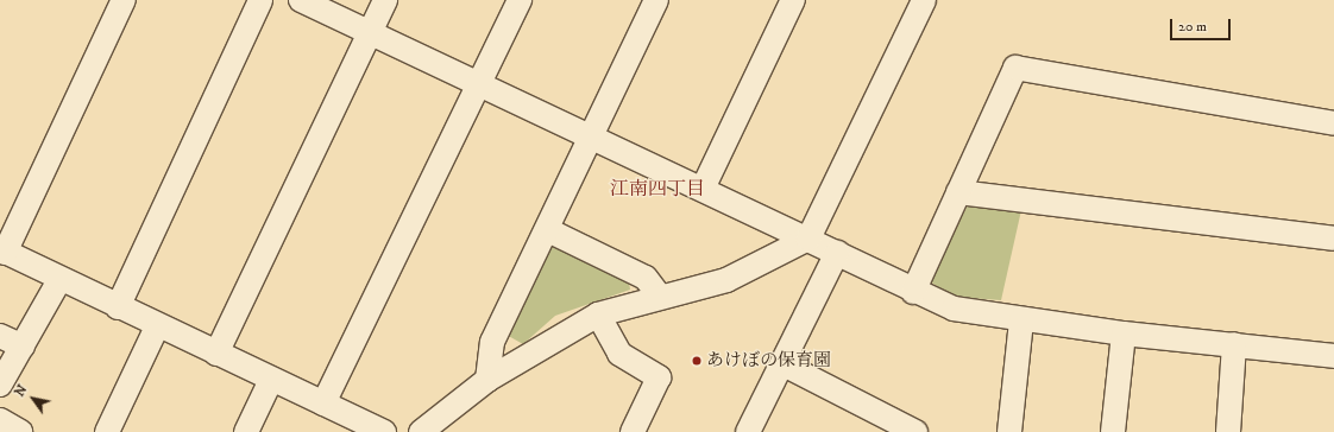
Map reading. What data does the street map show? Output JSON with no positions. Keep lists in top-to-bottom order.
{
  "districts": ["江南四丁目"],
  "places": ["あけぼの保育園"],
  "scale_bar": "20 m",
  "north": "top left"
}
